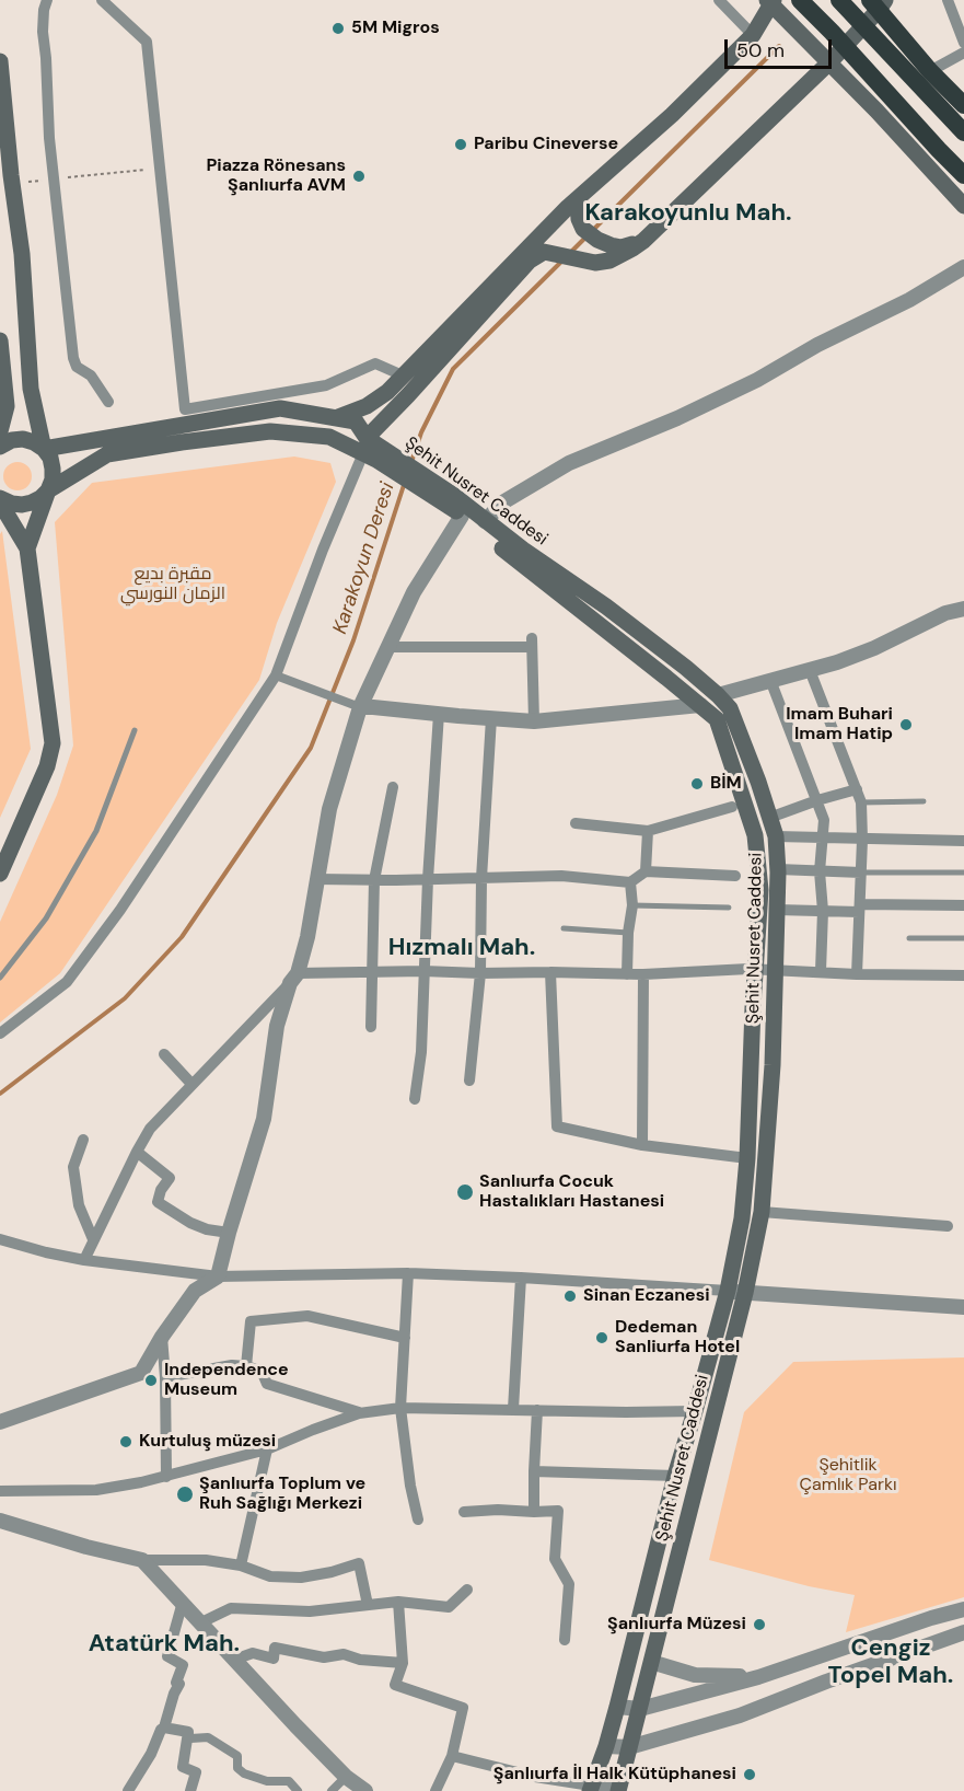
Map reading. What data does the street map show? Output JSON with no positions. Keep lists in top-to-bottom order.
{
  "streets": {
    "main road": ["Şehit Nusret Caddesi"]
  },
  "districts": [
    "Karakoyunlu Mah.",
    "Hızmalı Mah.",
    "Atatürk Mah.",
    "Cengiz Topel Mah."
  ],
  "water": ["Karakoyun Deresi"],
  "parks": ["مقبرة بديع الزمان النورسي", "Şehitlik Çamlık Parkı"],
  "places": [
    "5M Migros",
    "Paribu Cineverse",
    "Piazza Rönesans Şanlıurfa AVM",
    "Imam Buhari Imam Hatip",
    "BİM",
    "Sanlıurfa Cocuk Hastalıkları Hastanesi",
    "Sinan Eczanesi",
    "Dedeman Sanliurfa Hotel",
    "Independence Museum",
    "Kurtuluş müzesi",
    "Şanlıurfa Toplum ve Ruh Sağlığı Merkezi",
    "Şanlıurfa Müzesi",
    "Şanlıurfa İl Halk Kütüphanesi"
  ],
  "scale_bar": "50 m"
}
